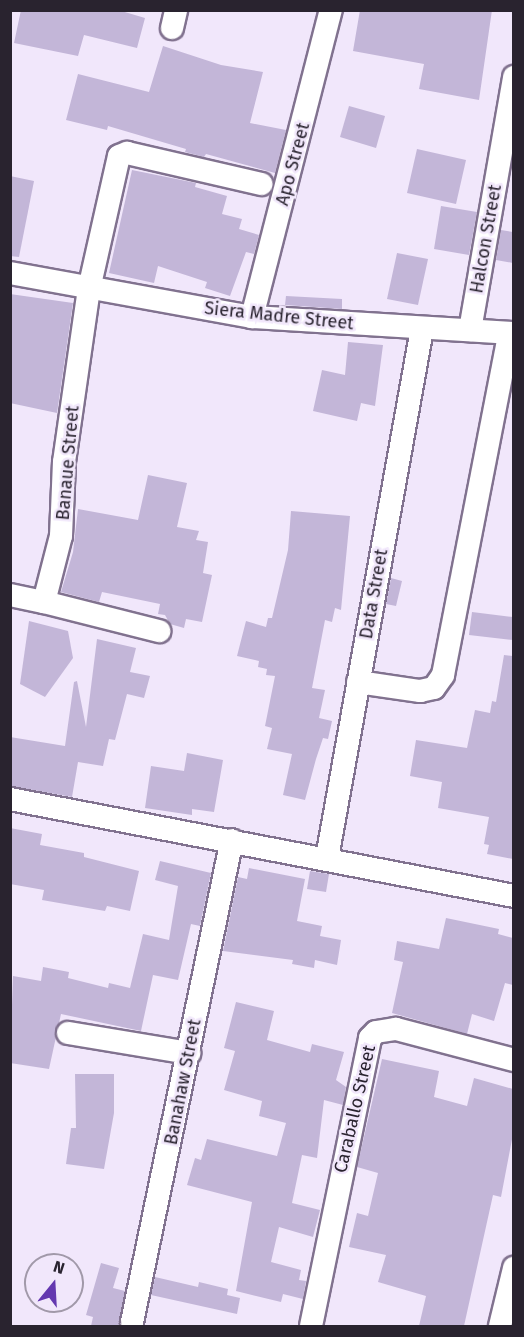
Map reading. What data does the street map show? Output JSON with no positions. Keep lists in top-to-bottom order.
{
  "streets": {
    "street": [
      "Apo Street",
      "Halcon Street",
      "Siera Madre Street",
      "Banaue Street",
      "Data Street",
      "Banahaw Street",
      "Caraballo Street"
    ]
  },
  "crossings": [
    ["Apo Street", "Siera Madre Street"],
    ["Halcon Street", "Siera Madre Street"],
    ["Siera Madre Street", "Banaue Street"],
    ["Siera Madre Street", "Data Street"]
  ],
  "north": "top"
}
